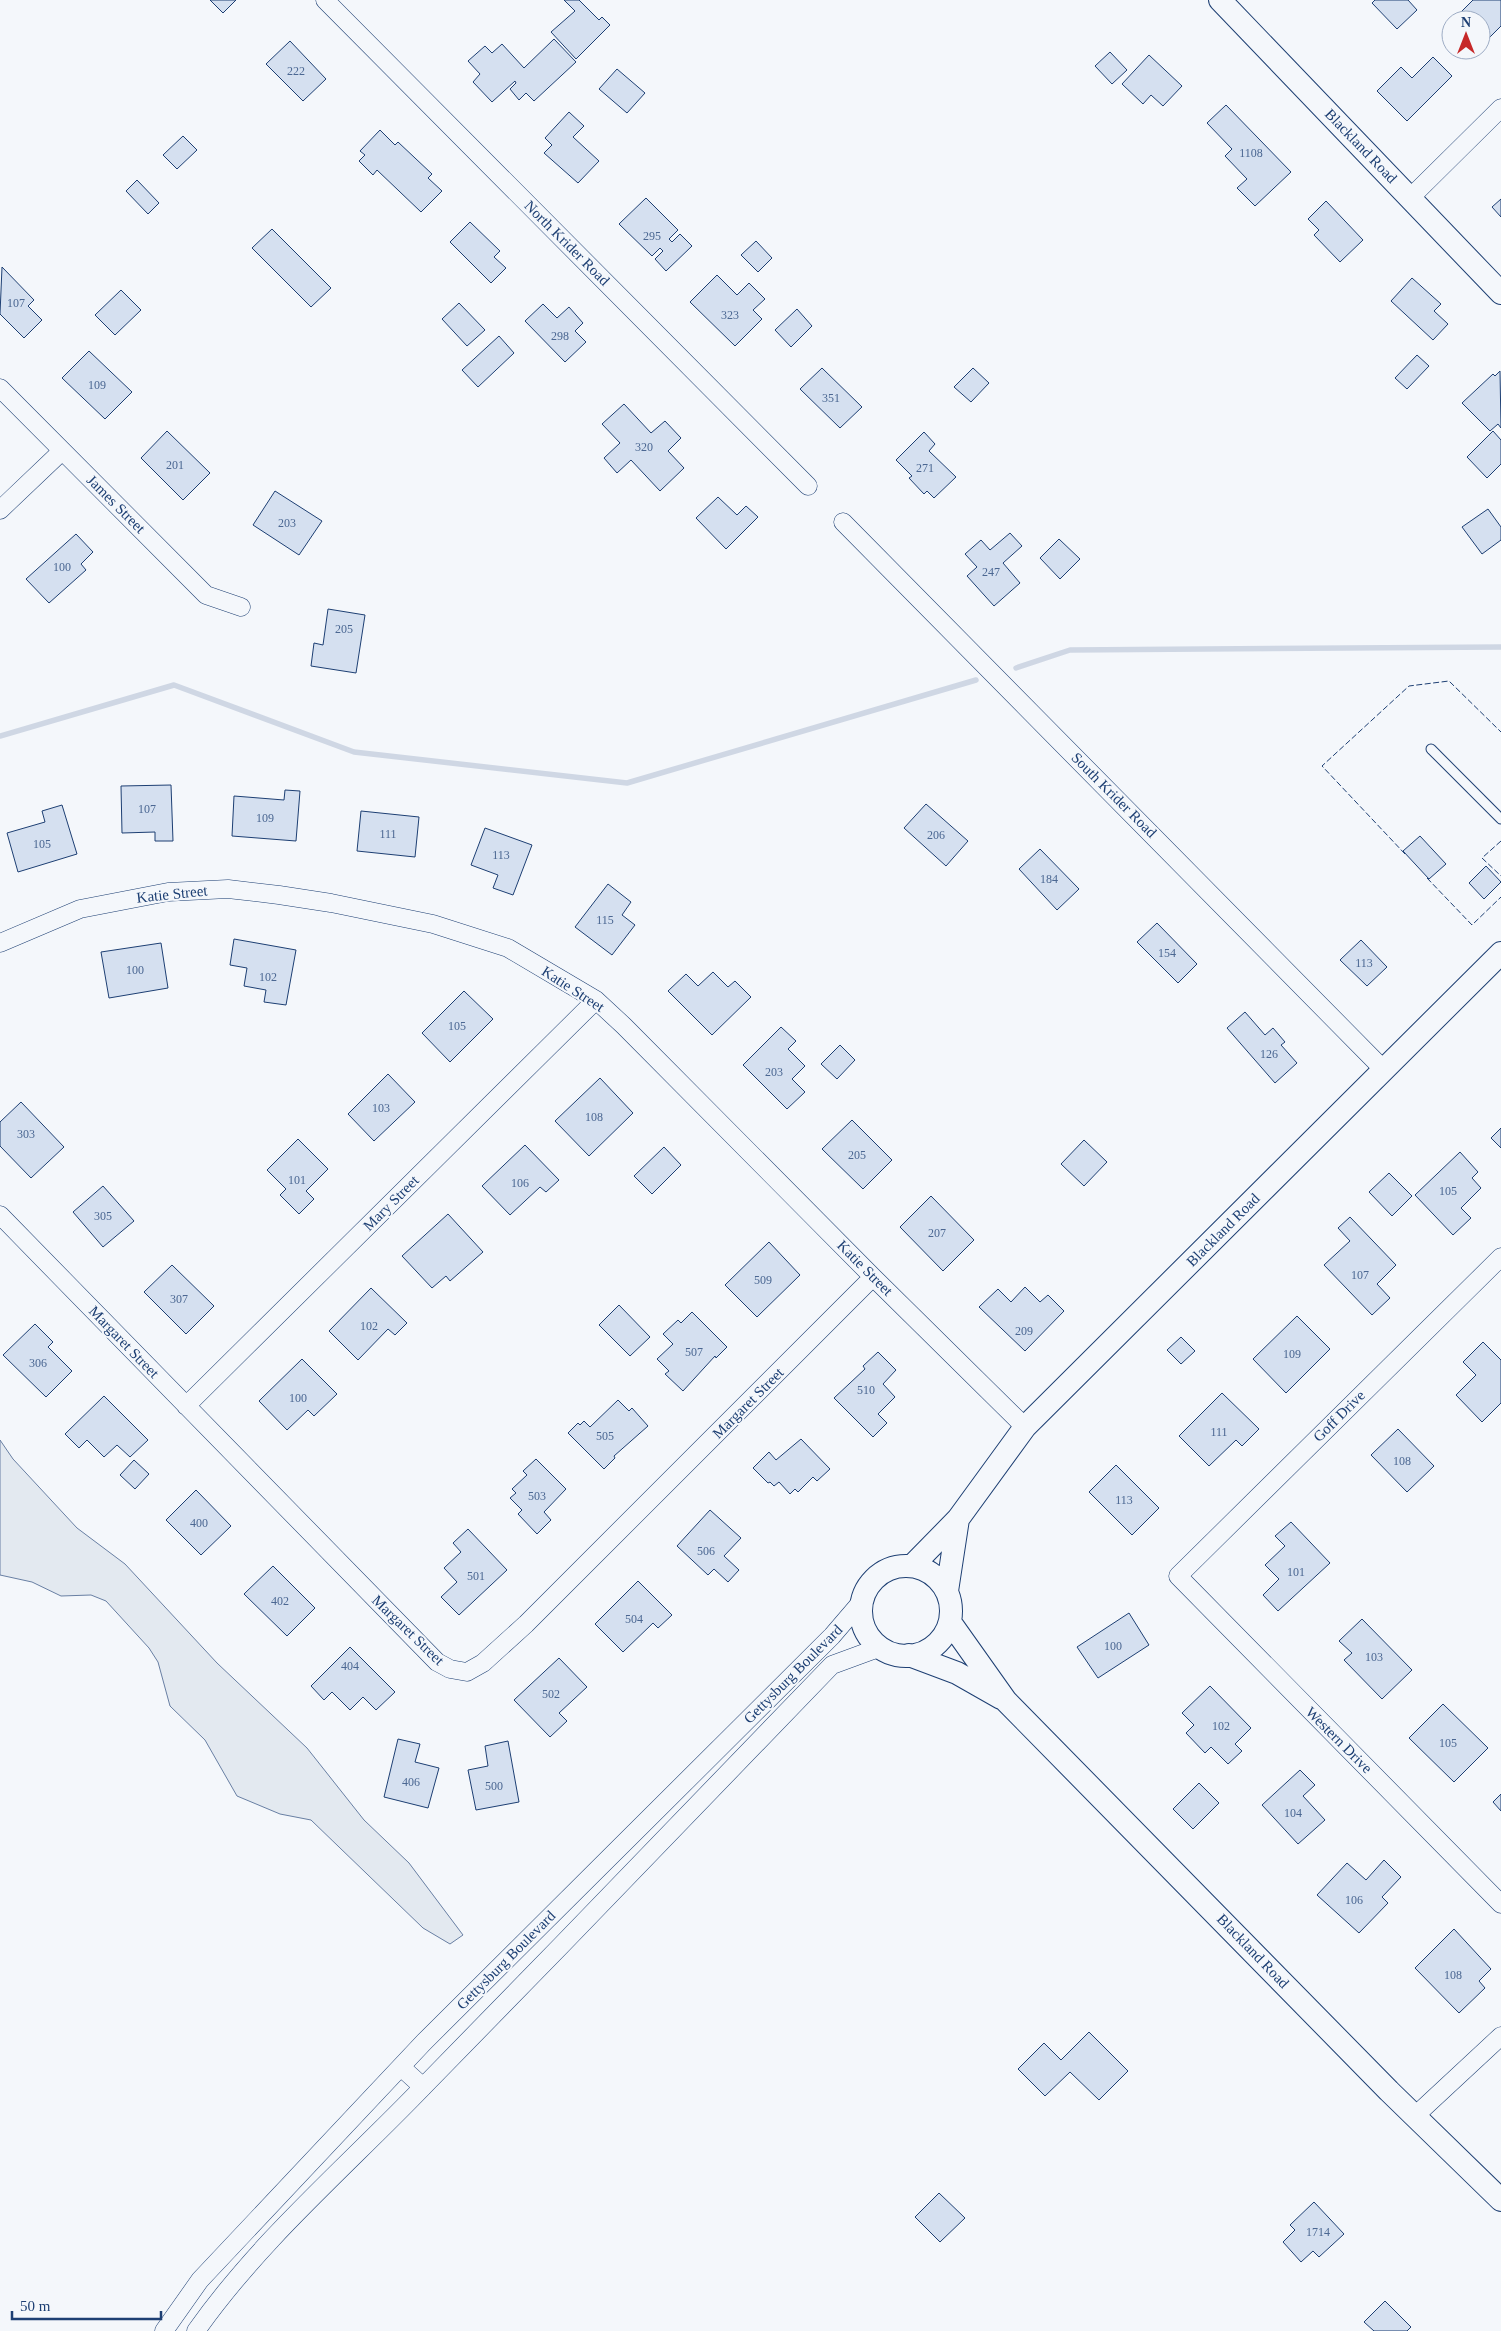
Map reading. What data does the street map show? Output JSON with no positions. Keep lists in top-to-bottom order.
{
  "streets": {
    "street": [
      "Blackland Road",
      "North Krider Road",
      "James Street",
      "South Krider Road",
      "Katie Street",
      "Mary Street",
      "Margaret Street",
      "Goff Drive",
      "Gettysburg Boulevard",
      "Western Drive"
    ]
  },
  "crossings": [
    ["Blackland Road", "South Krider Road"],
    ["Blackland Road", "Katie Street"],
    ["Blackland Road", "Gettysburg Boulevard"],
    ["Katie Street", "Mary Street"],
    ["Katie Street", "Margaret Street"],
    ["Mary Street", "Margaret Street"],
    ["Goff Drive", "Western Drive"]
  ],
  "house_numbers": [
    "222",
    "1108",
    "295",
    "107",
    "323",
    "298",
    "109",
    "351",
    "320",
    "201",
    "271",
    "203",
    "100",
    "247",
    "205",
    "107",
    "109",
    "111",
    "206",
    "105",
    "113",
    "184",
    "115",
    "154",
    "113",
    "100",
    "102",
    "105",
    "126",
    "203",
    "103",
    "108",
    "303",
    "205",
    "101",
    "106",
    "105",
    "305",
    "207",
    "107",
    "509",
    "307",
    "102",
    "209",
    "507",
    "109",
    "306",
    "510",
    "100",
    "111",
    "505",
    "108",
    "503",
    "113",
    "400",
    "506",
    "101",
    "501",
    "402",
    "504",
    "100",
    "103",
    "404",
    "502",
    "102",
    "105",
    "406",
    "500",
    "104",
    "106",
    "108",
    "1714"
  ],
  "scale_bar": "50 m",
  "north": "top"
}
